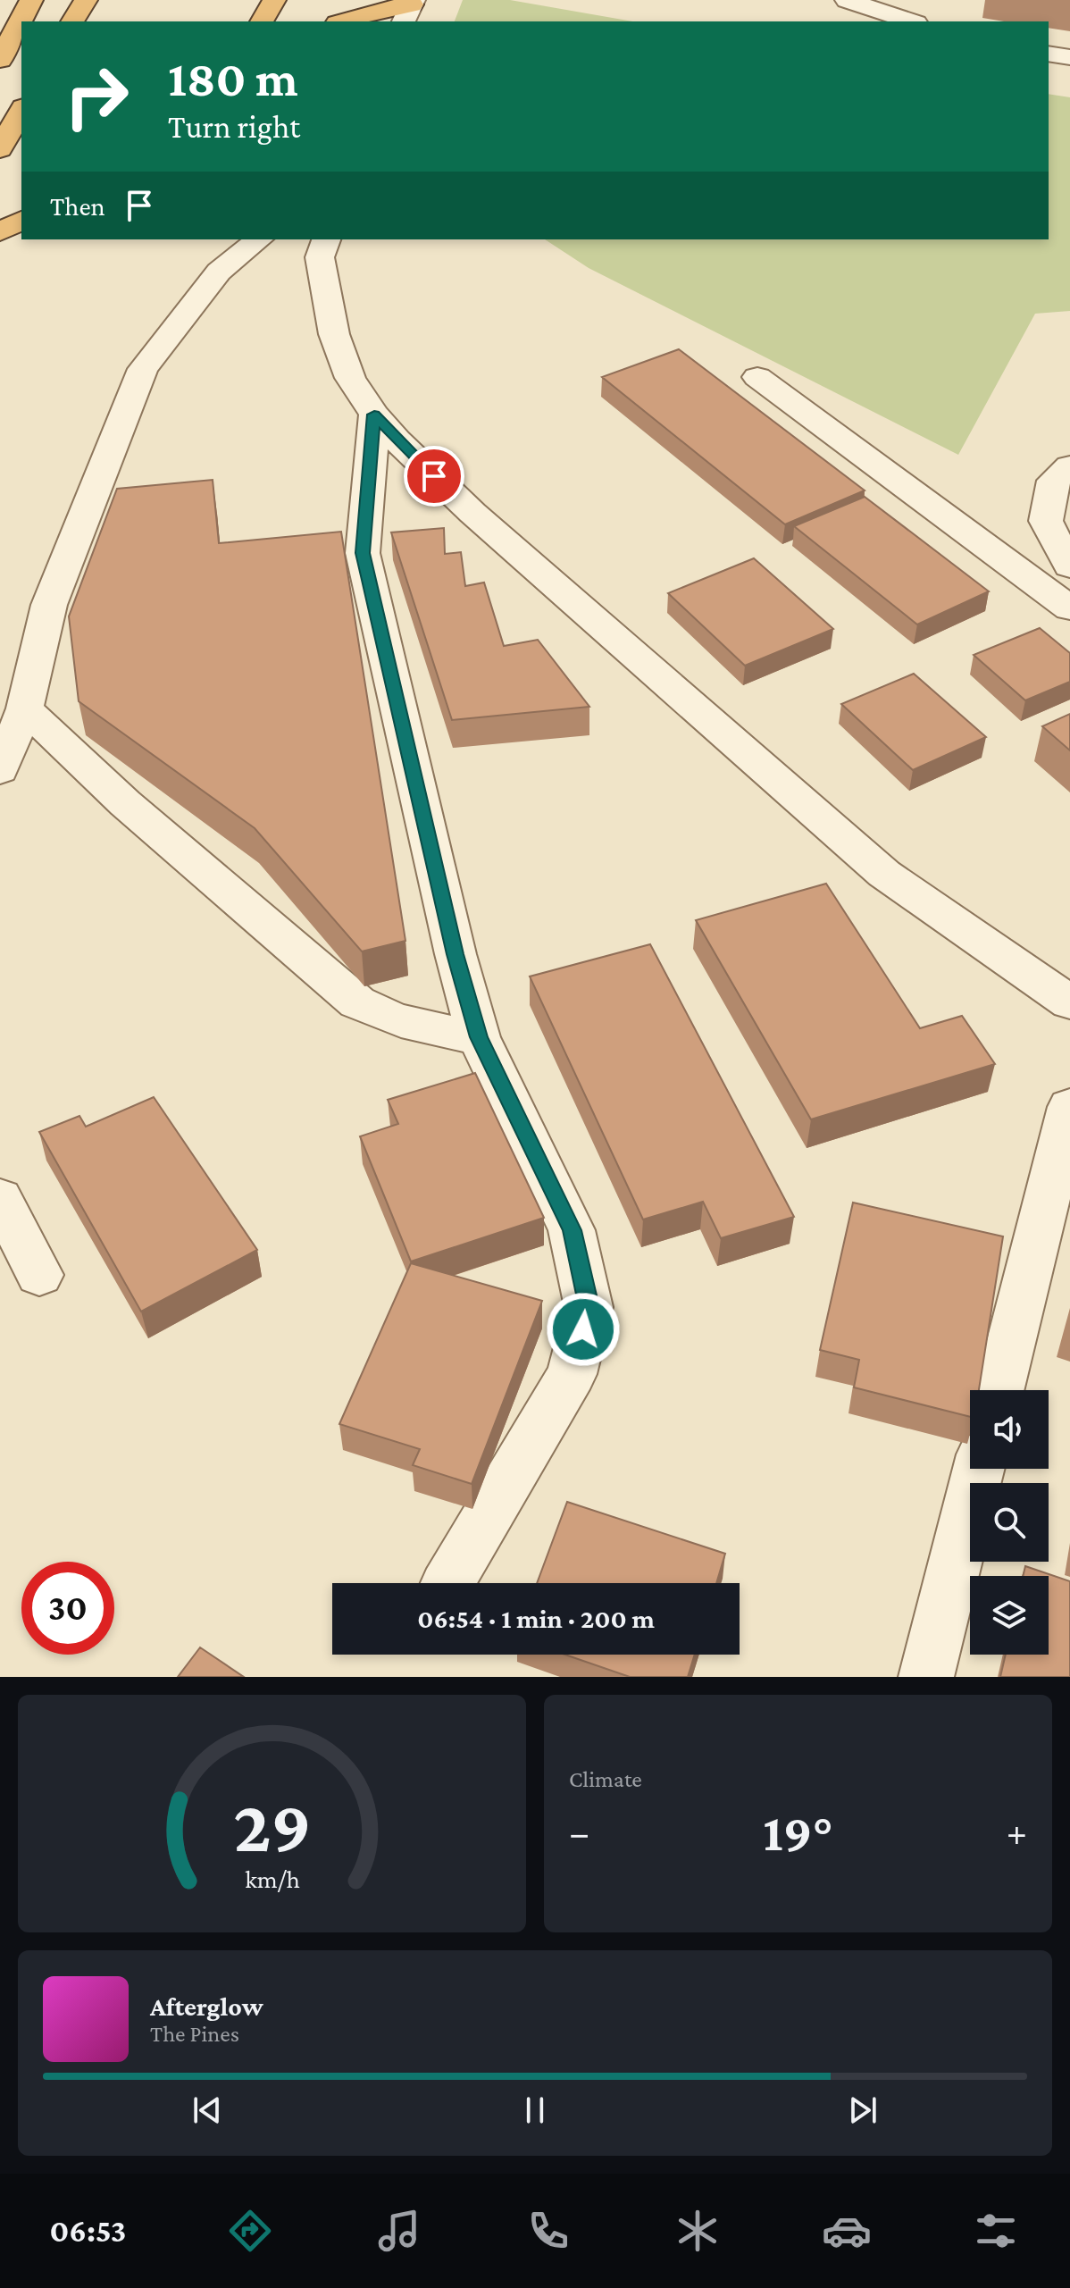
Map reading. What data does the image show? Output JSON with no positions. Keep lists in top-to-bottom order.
{
  "page": {
    "turn": ["180 m", "Turn right"],
    "then": "Then",
    "limit": "30",
    "trip": "06:54 · 1 min · 200 m",
    "tile": "Climate",
    "heat": ["−", "19°", "+"],
    "song": ["Afterglow", "The Pines"],
    "tabs": "06:53",
    "gauge": ["29", "km/h"]
  }
}
